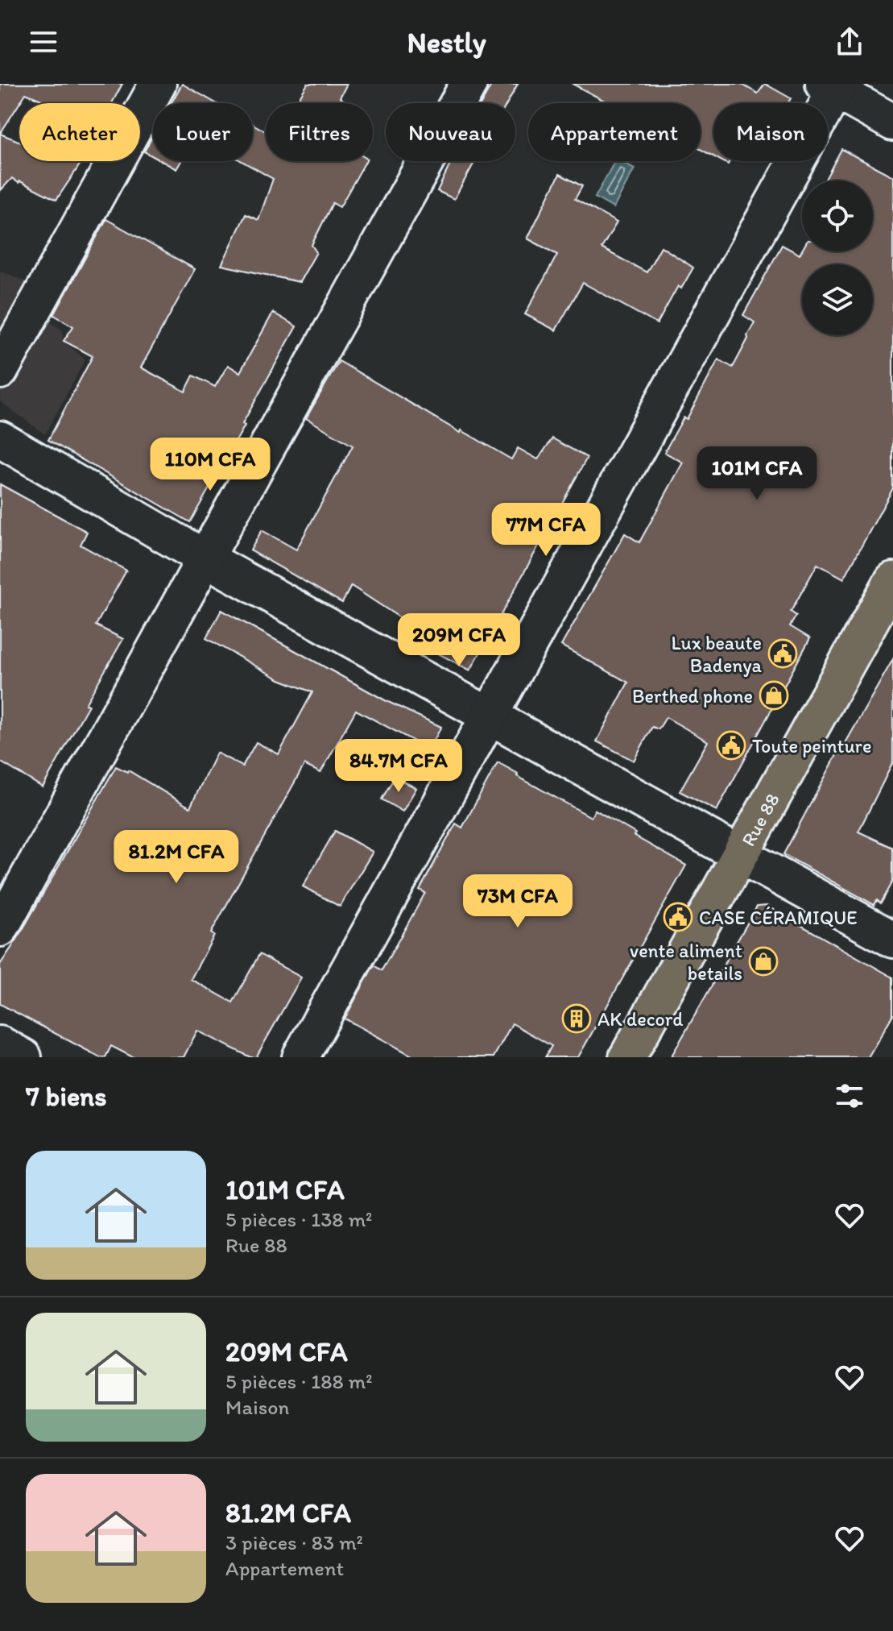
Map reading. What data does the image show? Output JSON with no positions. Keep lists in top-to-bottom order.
{
  "streets": {
    "main road": ["Rue 88"]
  },
  "places": {
    "public building": ["Lux beaute Badenya", "Toute peinture", "CASE CÉRAMIQUE"],
    "shop": ["Berthed phone", "vente aliment betails"],
    "building": ["AK decord"]
  },
  "page": {
    "header": "Nestly",
    "chip": [
      "Acheter",
      "Louer",
      "Filtres",
      "Nouveau",
      "Appartement",
      "Maison"
    ],
    "price": [
      "110M CFA",
      "101M CFA",
      "77M CFA",
      "209M CFA",
      "84.7M CFA",
      "81.2M CFA",
      "73M CFA"
    ],
    "heading": "7 biens",
    "list": [
      {
        "name": "101M CFA",
        "note": "5 pièces · 138 m² · Rue 88"
      },
      {
        "name": "209M CFA",
        "note": "5 pièces · 188 m² · Maison"
      },
      {
        "name": "81.2M CFA",
        "note": "3 pièces · 83 m² · Appartement"
      }
    ]
  }
}
